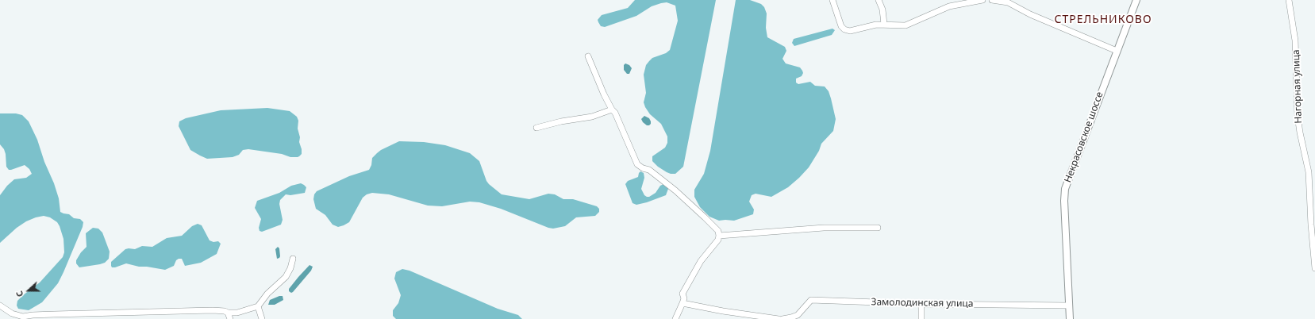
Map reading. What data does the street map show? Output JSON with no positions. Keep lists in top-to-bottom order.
{
  "streets": {
    "street": ["Нагорная улица", "Некрасовское шоссе", "Замолодинская улица"]
  },
  "crossings": [
    ["Некрасовское шоссе", "Замолодинская улица"]
  ],
  "districts": ["СТРЕЛЬНИКОВО"],
  "north": "left"
}
